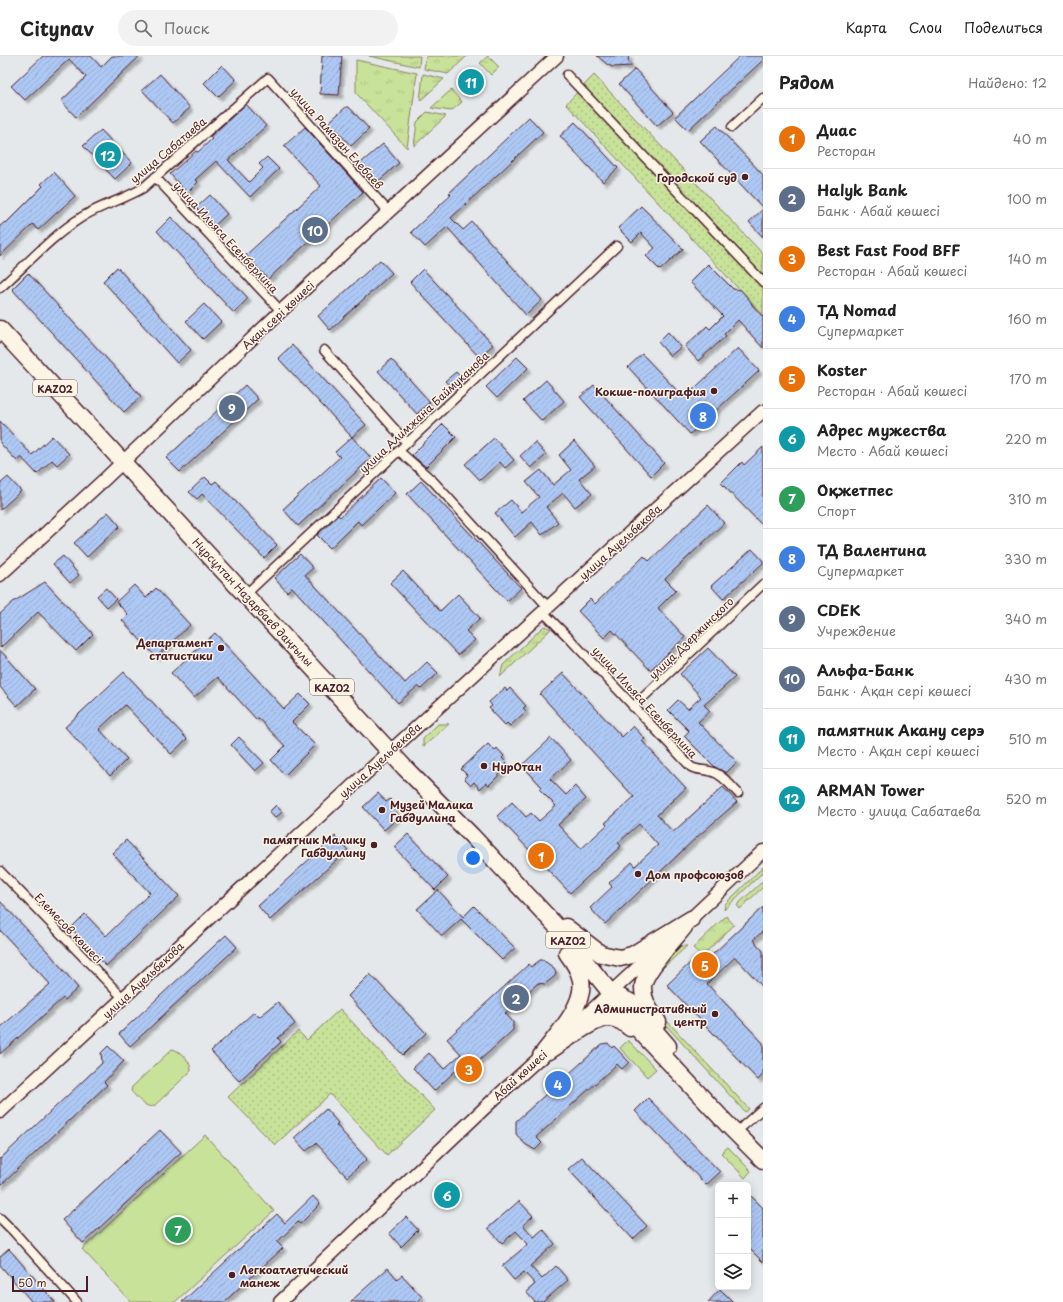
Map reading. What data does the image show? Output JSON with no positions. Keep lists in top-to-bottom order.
{
  "streets": {
    "highway": ["KАZ02", "Нұрсұлтан Назарбаев даңғылы"],
    "street": [
      "улица Рамазан Елебаев",
      "улица Сабатаева",
      "улица Ильяса Есенберлина",
      "Ақан сері көшесі",
      "улица Алимжана Баймуканова",
      "улица Ауельбекова",
      "улица Дзержинского",
      "Елемесов көшесі",
      "Абай көшесі"
    ]
  },
  "crossings": [
    ["улица Рамазан Елебаев", "улица Сабатаева"],
    ["улица Рамазан Елебаев", "Ақан сері көшесі"],
    ["улица Сабатаева", "улица Ильяса Есенберлина"],
    ["улица Ильяса Есенберлина", "Ақан сері көшесі"],
    ["улица Ильяса Есенберлина", "улица Алимжана Баймуканова"],
    ["улица Ильяса Есенберлина", "улица Ауельбекова"],
    ["улица Ильяса Есенберлина", "улица Дзержинского"],
    ["Ақан сері көшесі", "Нұрсұлтан Назарбаев даңғылы"],
    ["улица Алимжана Баймуканова", "Нұрсұлтан Назарбаев даңғылы"],
    ["улица Ауельбекова", "Нұрсұлтан Назарбаев даңғылы"],
    ["улица Ауельбекова", "Елемесов көшесі"],
    ["Нұрсұлтан Назарбаев даңғылы", "Абай көшесі"]
  ],
  "places": [
    "Городской суд",
    "Кокше-полиграфия",
    "Департамент статистики",
    "НурОтан",
    "Музей Малика Габдуллина",
    "памятник Малику Габдуллину",
    "Дом профсоюзов",
    "Административный центр",
    "Легкоатлетический манеж"
  ],
  "scale_bar": "50 m",
  "page": {
    "header": "Citynav",
    "search": "Поиск",
    "nav": ["Карта", "Слои", "Поделиться"],
    "heading": ["Рядом", "Найдено: 12"],
    "pins": [
      "11",
      "12",
      "10",
      "9",
      "8",
      "1",
      "5",
      "2",
      "3",
      "4",
      "6",
      "7"
    ],
    "list": [
      {
        "mark": "1",
        "name": "Диас",
        "note": "Ресторан",
        "value": "40 m"
      },
      {
        "mark": "2",
        "name": "Halyk Bank",
        "note": "Банк · Абай көшесі",
        "value": "100 m"
      },
      {
        "mark": "3",
        "name": "Best Fast Food BFF",
        "note": "Ресторан · Абай көшесі",
        "value": "140 m"
      },
      {
        "mark": "4",
        "name": "ТД Nomad",
        "note": "Супермаркет",
        "value": "160 m"
      },
      {
        "mark": "5",
        "name": "Koster",
        "note": "Ресторан · Абай көшесі",
        "value": "170 m"
      },
      {
        "mark": "6",
        "name": "Адрес мужества",
        "note": "Место · Абай көшесі",
        "value": "220 m"
      },
      {
        "mark": "7",
        "name": "Оқжетпес",
        "note": "Спорт",
        "value": "310 m"
      },
      {
        "mark": "8",
        "name": "ТД Валентина",
        "note": "Супермаркет",
        "value": "330 m"
      },
      {
        "mark": "9",
        "name": "CDEK",
        "note": "Учреждение",
        "value": "340 m"
      },
      {
        "mark": "10",
        "name": "Альфа-Банк",
        "note": "Банк · Ақан сері көшесі",
        "value": "430 m"
      },
      {
        "mark": "11",
        "name": "памятник Акану серэ",
        "note": "Место · Ақан сері көшесі",
        "value": "510 m"
      },
      {
        "mark": "12",
        "name": "ARMAN Tower",
        "note": "Место · улица Сабатаева",
        "value": "520 m"
      }
    ],
    "map_buttons": ["+", "−"],
    "scale": "50 m"
  }
}
